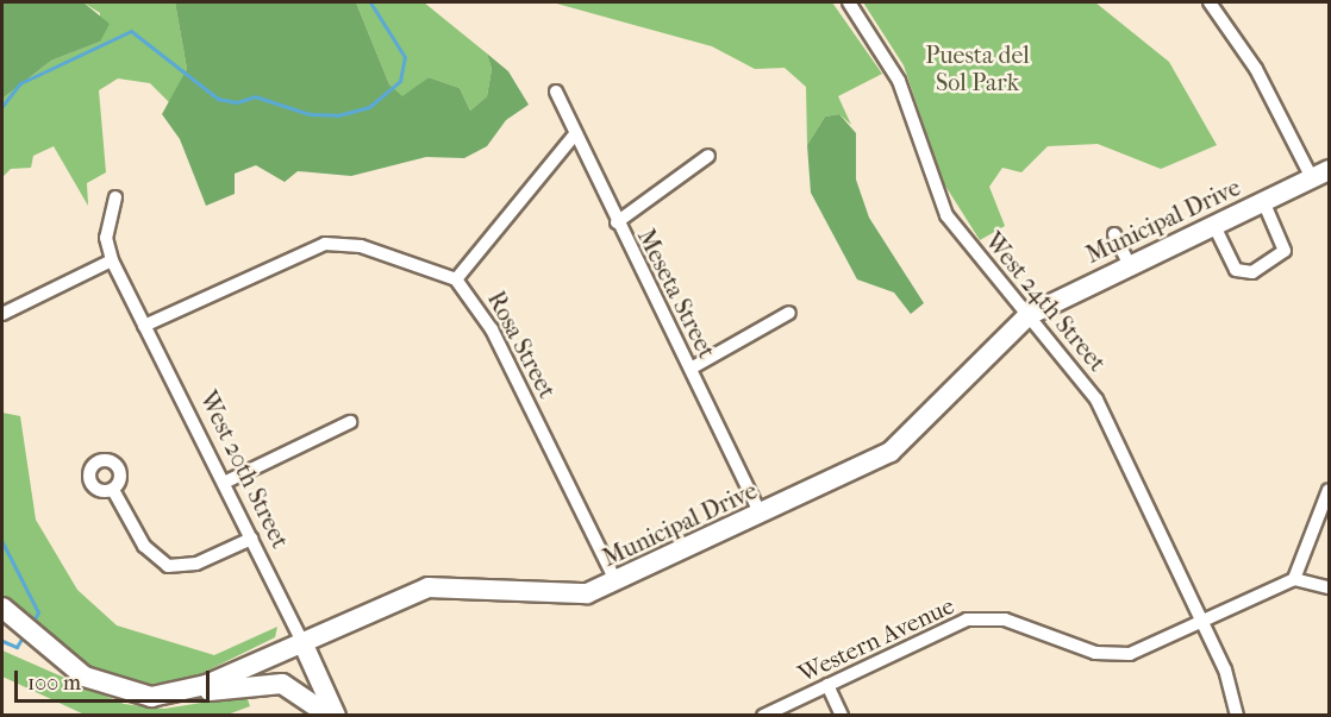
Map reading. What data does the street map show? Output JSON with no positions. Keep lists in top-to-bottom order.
{
  "streets": {
    "street": [
      "Municipal Drive",
      "Meseta Street",
      "West 24th Street",
      "Rosa Street",
      "West 20th Street",
      "Western Avenue"
    ]
  },
  "crossings": [
    ["Municipal Drive", "Meseta Street"],
    ["Municipal Drive", "West 24th Street"],
    ["Municipal Drive", "Rosa Street"],
    ["Municipal Drive", "West 20th Street"],
    ["West 24th Street", "Western Avenue"],
    ["Rosa Street", "West 20th Street"]
  ],
  "parks": ["Puesta del Sol Park"],
  "scale_bar": "100 m"
}
